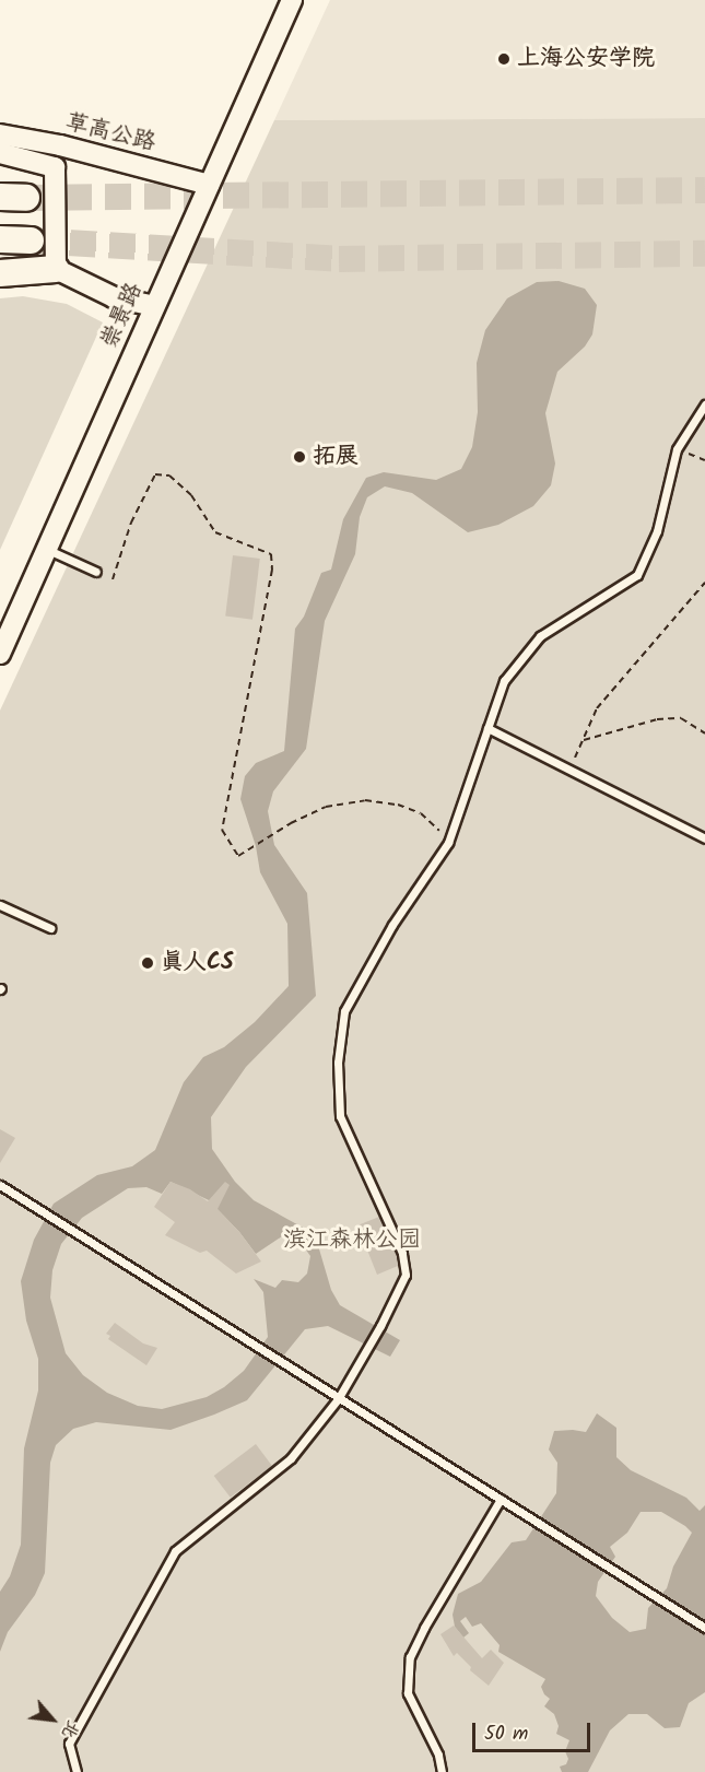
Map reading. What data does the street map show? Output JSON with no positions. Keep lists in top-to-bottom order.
{
  "streets": {
    "street": ["草高公路", "崇景路"]
  },
  "crossings": [
    ["草高公路", "崇景路"]
  ],
  "parks": ["滨江森林公园"],
  "places": ["上海公安学院", "拓展", "真人CS"],
  "scale_bar": "50 m",
  "north": "bottom right"
}
